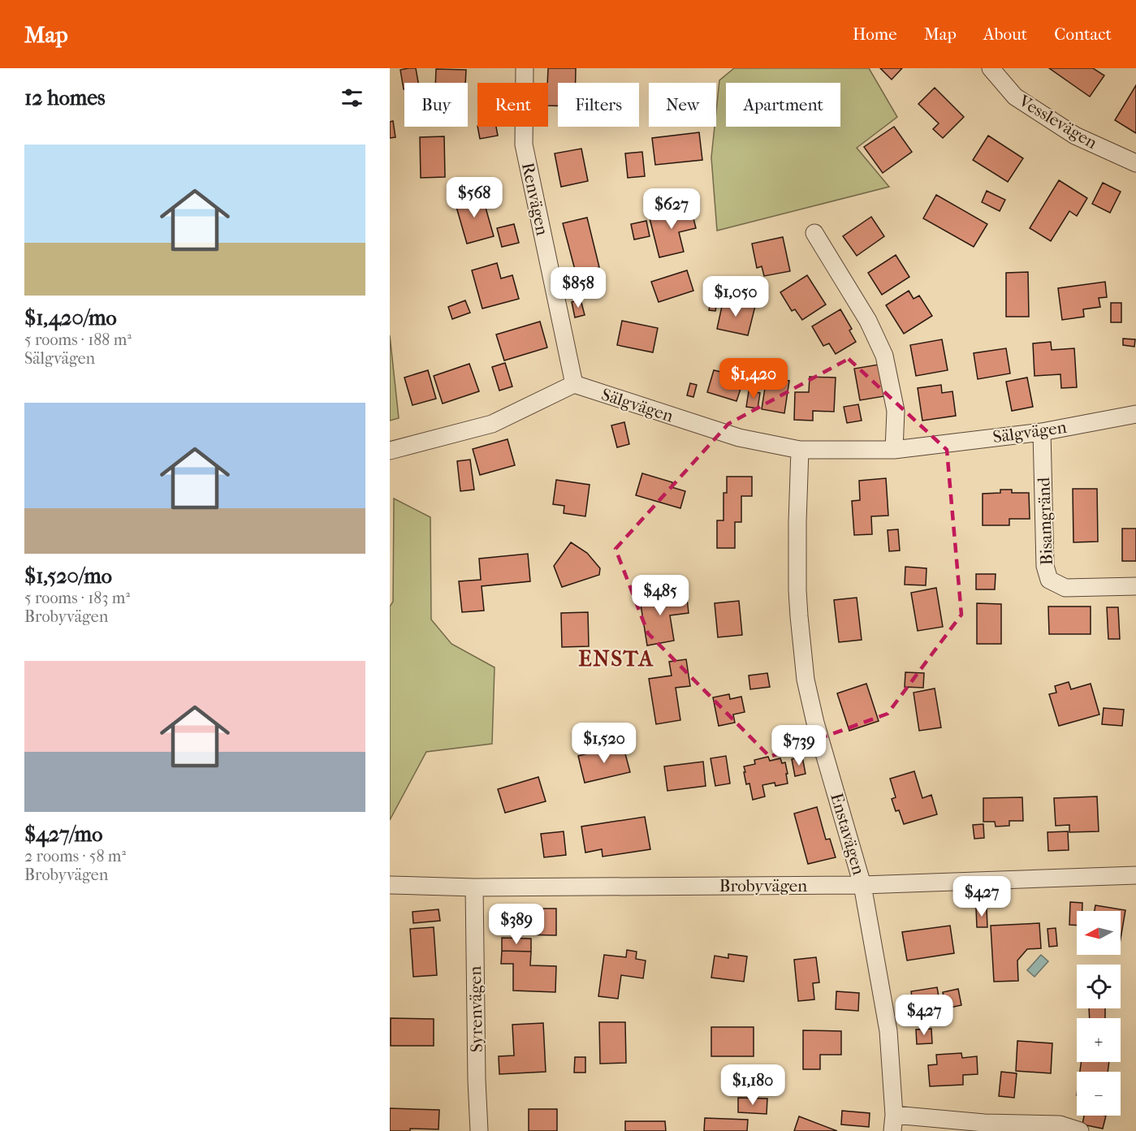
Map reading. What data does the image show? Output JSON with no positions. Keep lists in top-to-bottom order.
{
  "streets": {
    "street": [
      "Vesslevägen",
      "Renvägen",
      "Sälgvägen",
      "Bisamgränd",
      "Enstavägen",
      "Brobyvägen",
      "Syrenvägen"
    ]
  },
  "crossings": [
    ["Renvägen", "Sälgvägen"],
    ["Sälgvägen", "Bisamgränd"],
    ["Sälgvägen", "Enstavägen"],
    ["Enstavägen", "Brobyvägen"],
    ["Brobyvägen", "Syrenvägen"]
  ],
  "districts": ["ENSTA"],
  "north": "left",
  "page": {
    "header": "Map",
    "nav": [
      "Home",
      "Map",
      "About",
      "Contact"
    ],
    "heading": "12 homes",
    "chip": [
      "Buy",
      "Rent",
      "Filters",
      "New",
      "Apartment"
    ],
    "list": [
      {
        "name": "$1,420/mo",
        "note": "5 rooms · 188 m² · Sälgvägen"
      },
      {
        "name": "$1,520/mo",
        "note": "5 rooms · 183 m² · Brobyvägen"
      },
      {
        "name": "$427/mo",
        "note": "2 rooms · 58 m² · Brobyvägen"
      }
    ],
    "price": [
      "$568",
      "$627",
      "$858",
      "$1,050",
      "$1,420",
      "$485",
      "$1,520",
      "$739",
      "$427",
      "$389",
      "$427",
      "$1,180"
    ],
    "map_buttons": ["+", "−"]
  }
}
